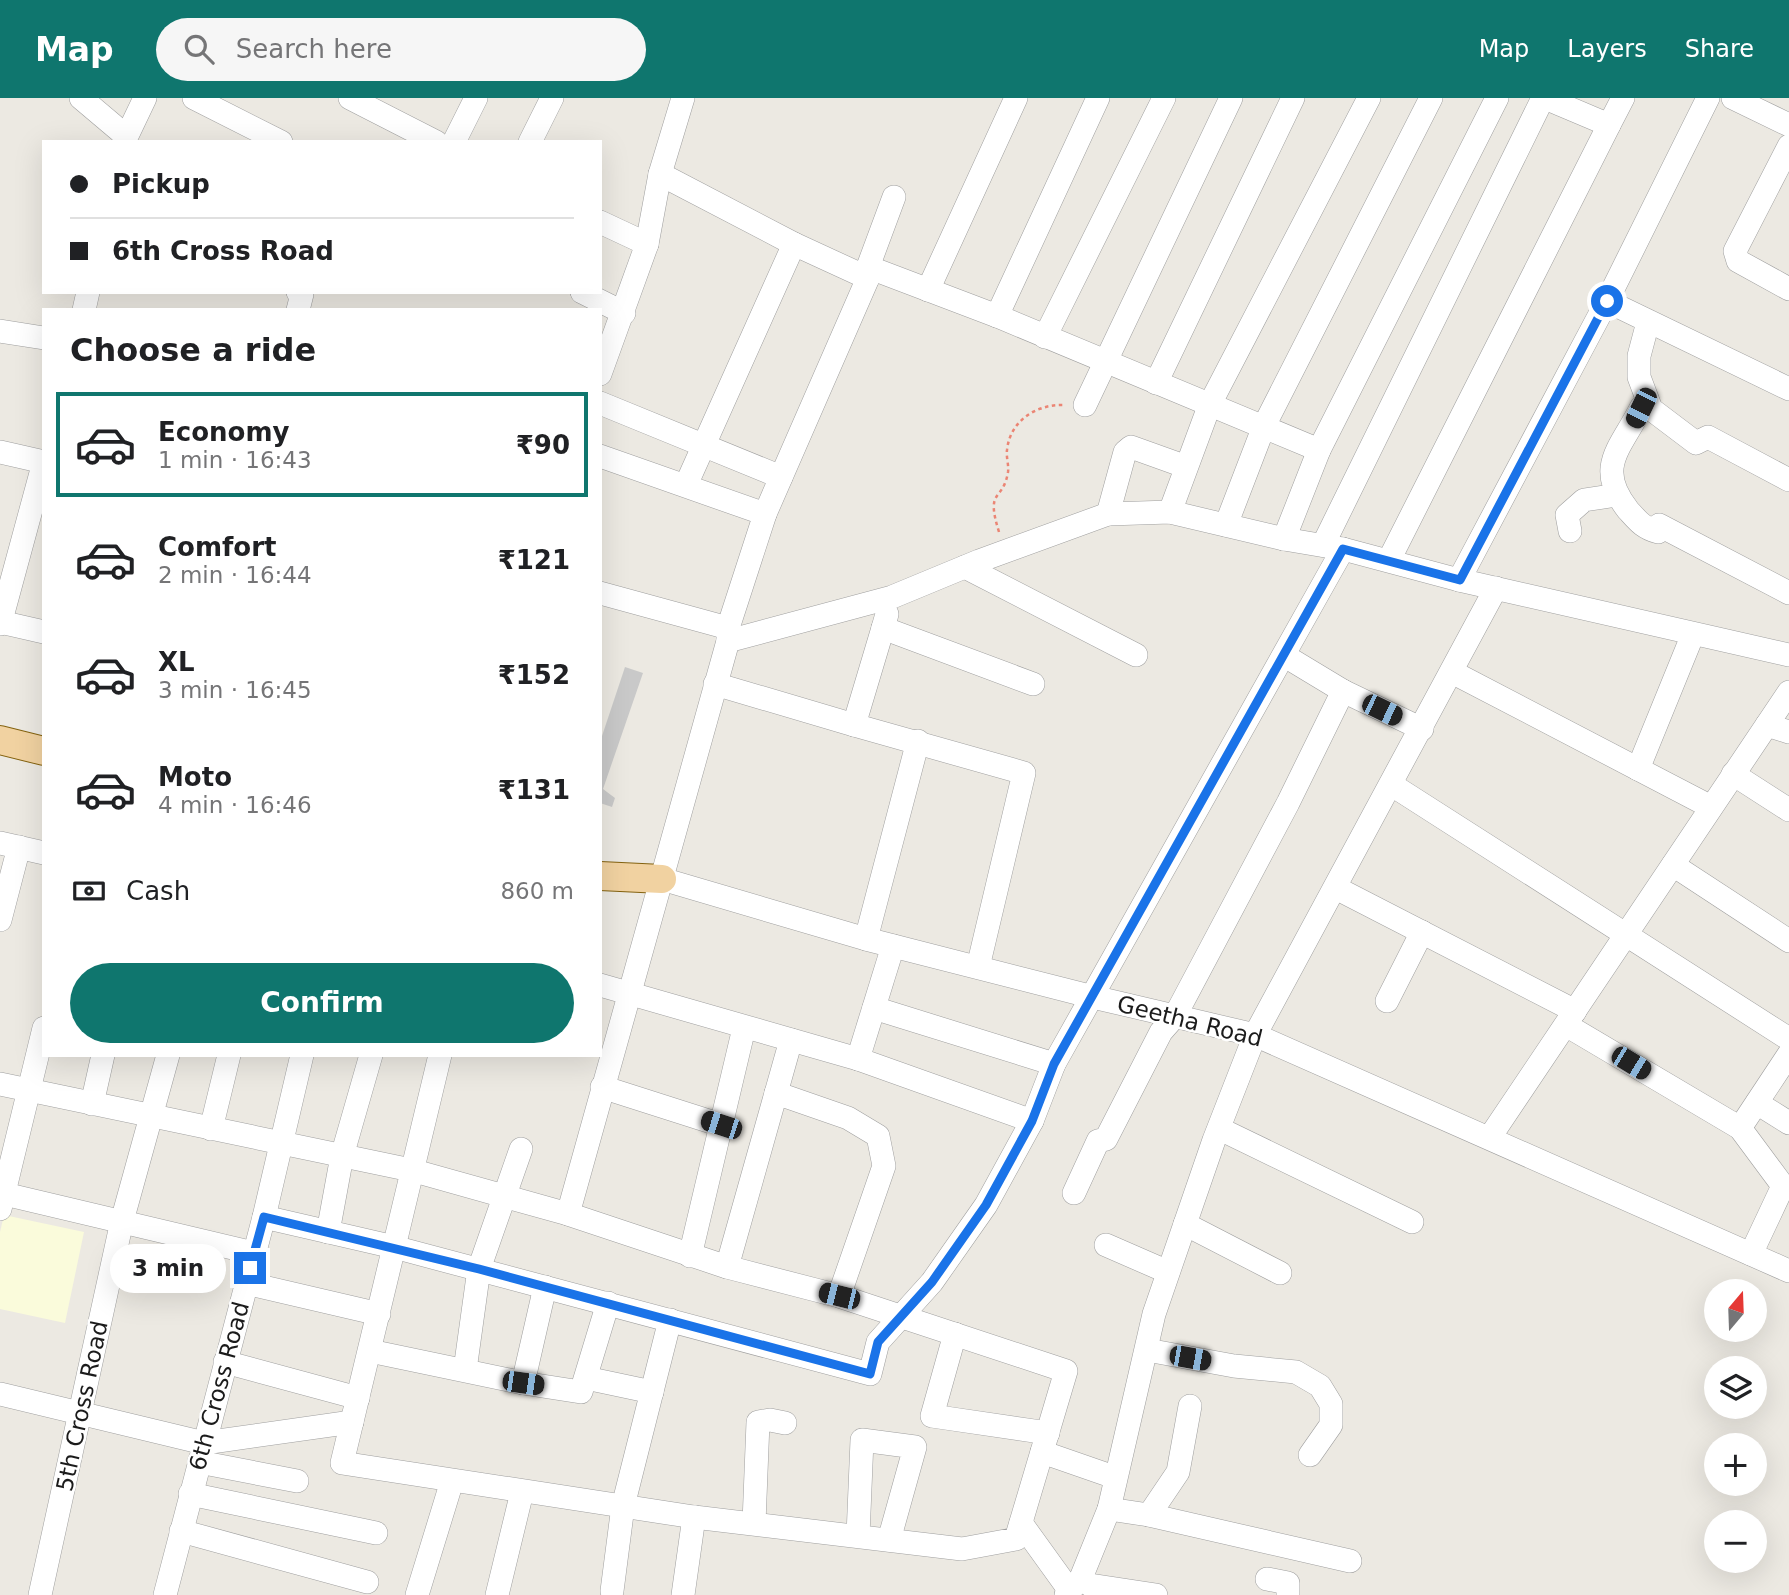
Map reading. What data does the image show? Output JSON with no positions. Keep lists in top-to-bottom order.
{
  "streets": {
    "main road": ["Geetha Road"],
    "street": ["6th Cross Road", "5th Cross Road"]
  },
  "north": "top",
  "page": {
    "header": "Map",
    "search": "Search here",
    "nav": ["Map", "Layers", "Share"],
    "banner": ["Pickup", "6th Cross Road"],
    "heading": "Choose a ride",
    "list": [
      {
        "name": "Economy",
        "note": "1 min · 16:43",
        "value": "₹90"
      },
      {
        "name": "Comfort",
        "note": "2 min · 16:44",
        "value": "₹121"
      },
      {
        "name": "XL",
        "note": "3 min · 16:45",
        "value": "₹152"
      },
      {
        "name": "Moto",
        "note": "4 min · 16:46",
        "value": "₹131"
      }
    ],
    "pay": ["Cash", "860 m"],
    "buttons": "Confirm",
    "bubble": "3 min",
    "map_buttons": ["+", "−"]
  }
}
